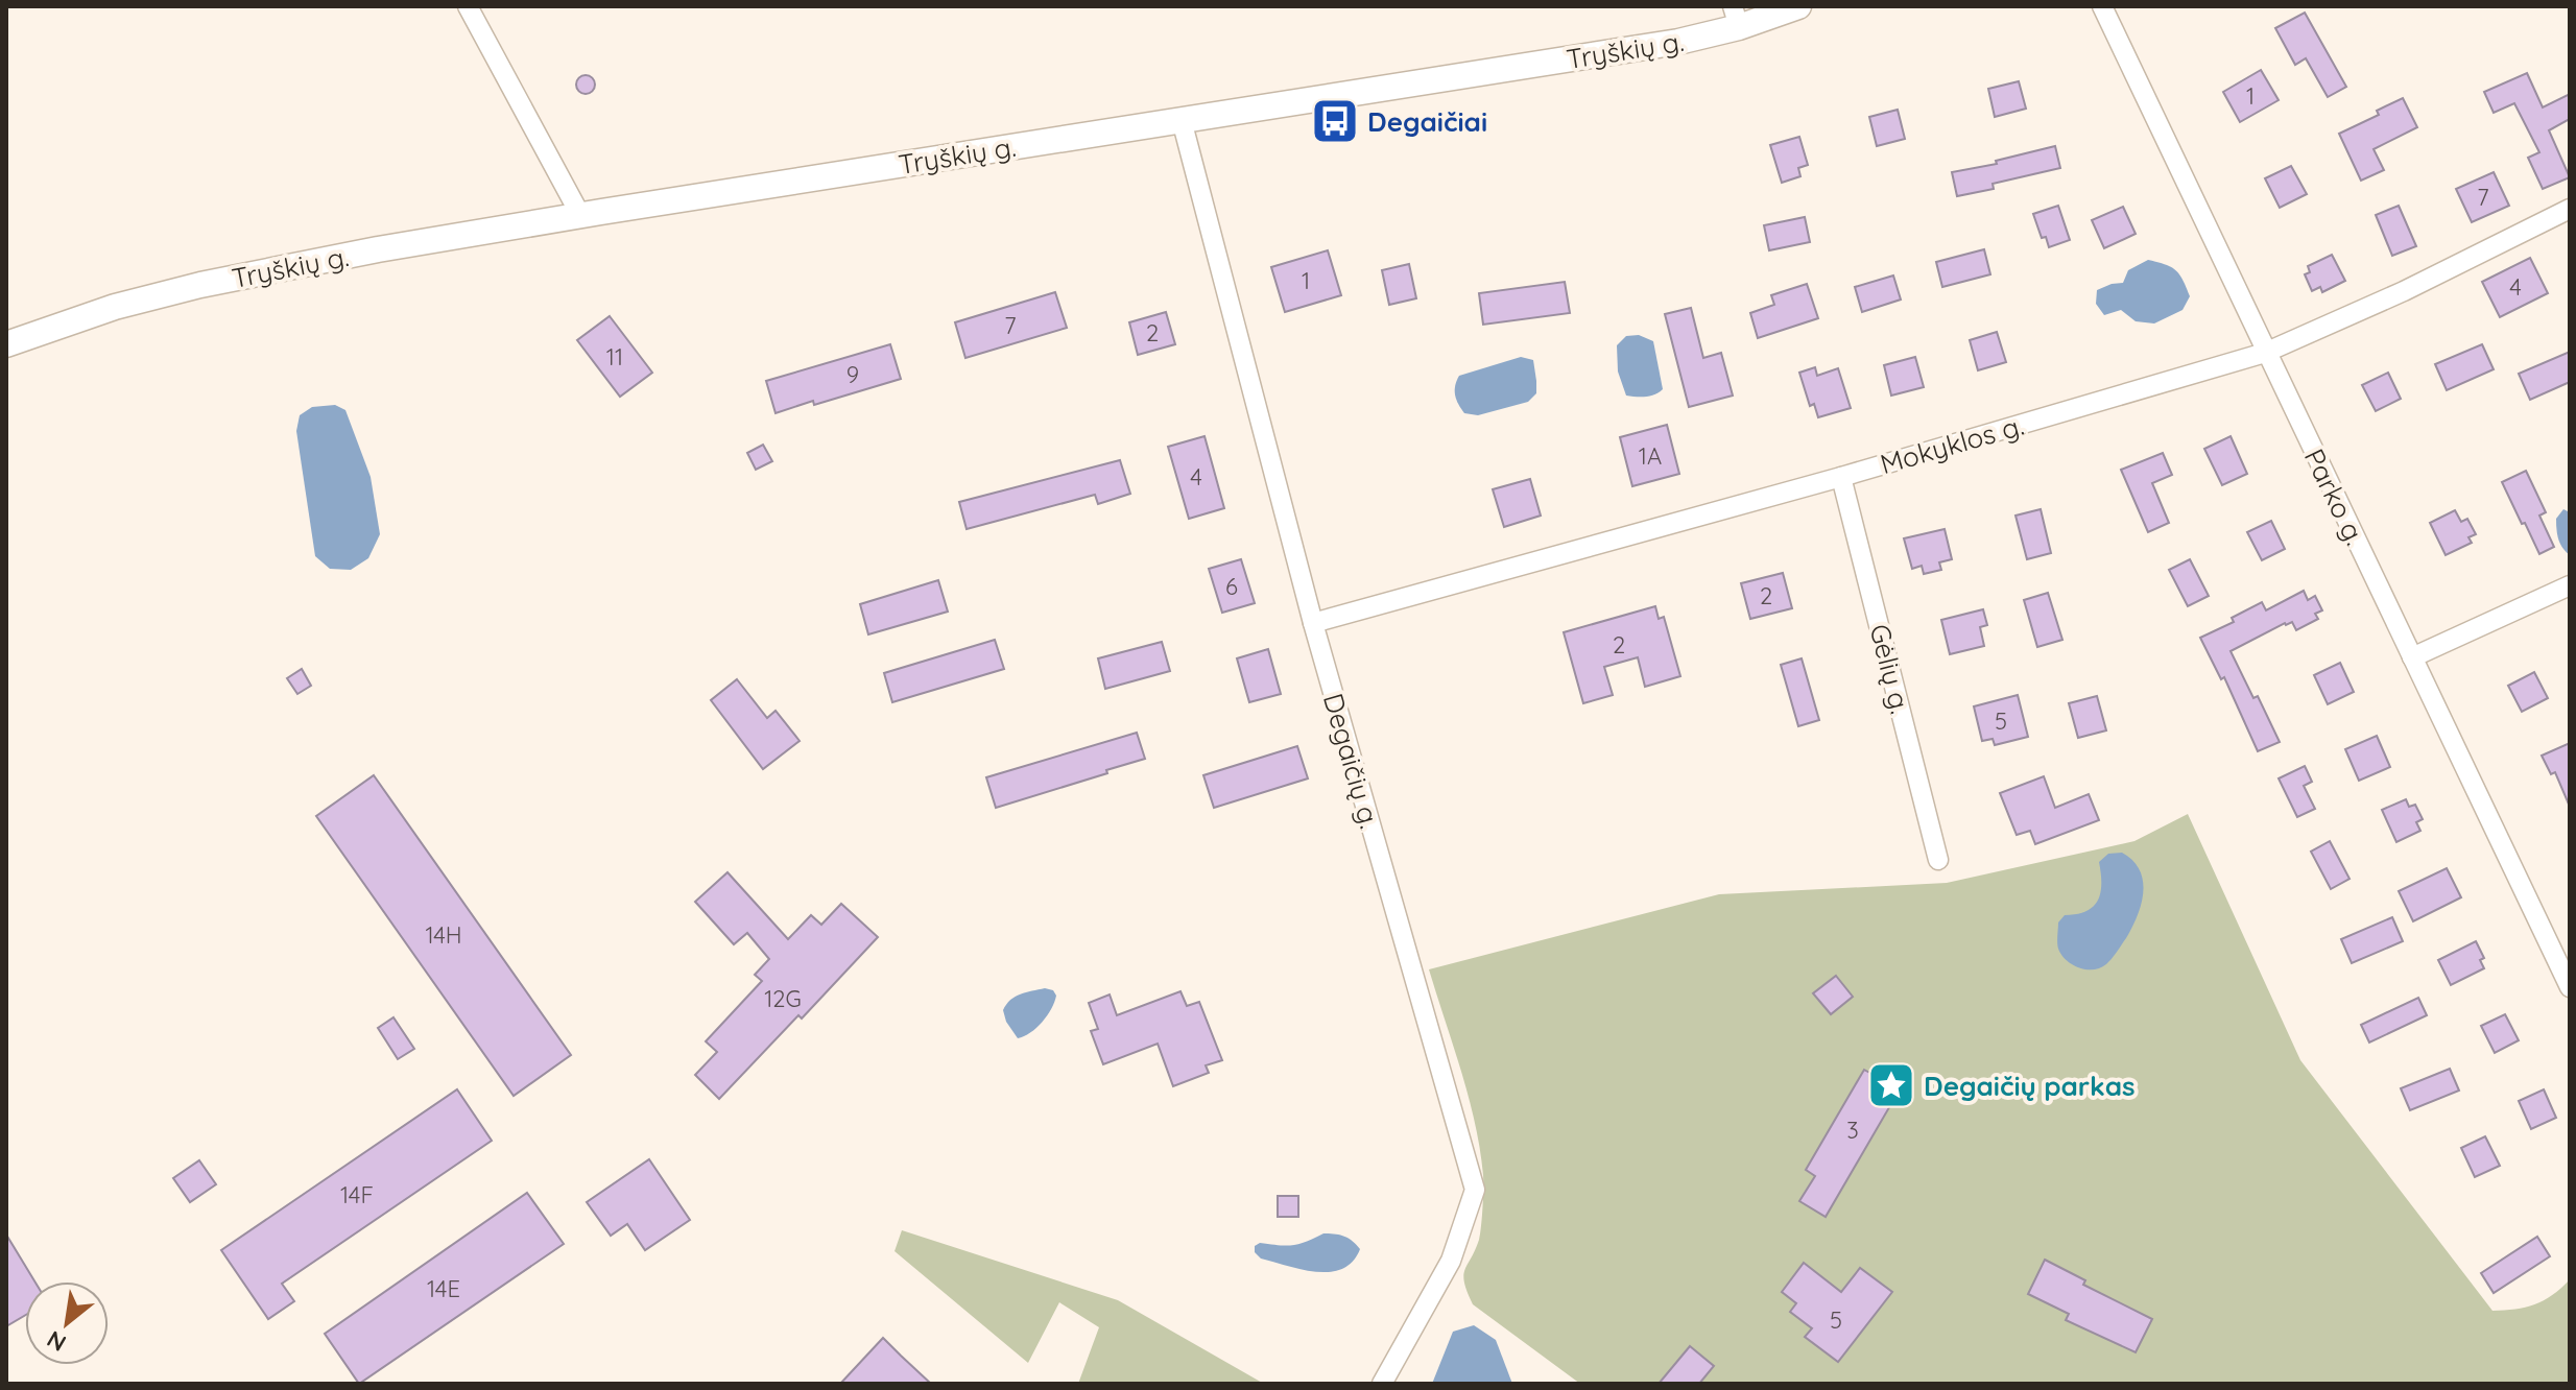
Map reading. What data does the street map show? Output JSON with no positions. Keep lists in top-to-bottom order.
{
  "streets": {
    "main road": ["Tryškių g."],
    "street": [
      "Mokyklos g.",
      "Parko g.",
      "Gėlių g.",
      "Degaičių g."
    ]
  },
  "crossings": [
    ["Tryškių g.", "Degaičių g."],
    ["Mokyklos g.", "Parko g."],
    ["Mokyklos g.", "Gėlių g."],
    ["Mokyklos g.", "Degaičių g."]
  ],
  "places": {
    "bus stop": ["Degaičiai"],
    "place": ["Degaičių parkas"]
  },
  "house_numbers": [
    "1",
    "7",
    "1",
    "4",
    "7",
    "2",
    "11",
    "9",
    "1A",
    "4",
    "6",
    "2",
    "2",
    "5",
    "14H",
    "12G",
    "3",
    "14F",
    "14E",
    "5"
  ],
  "north": "bottom left"
}
